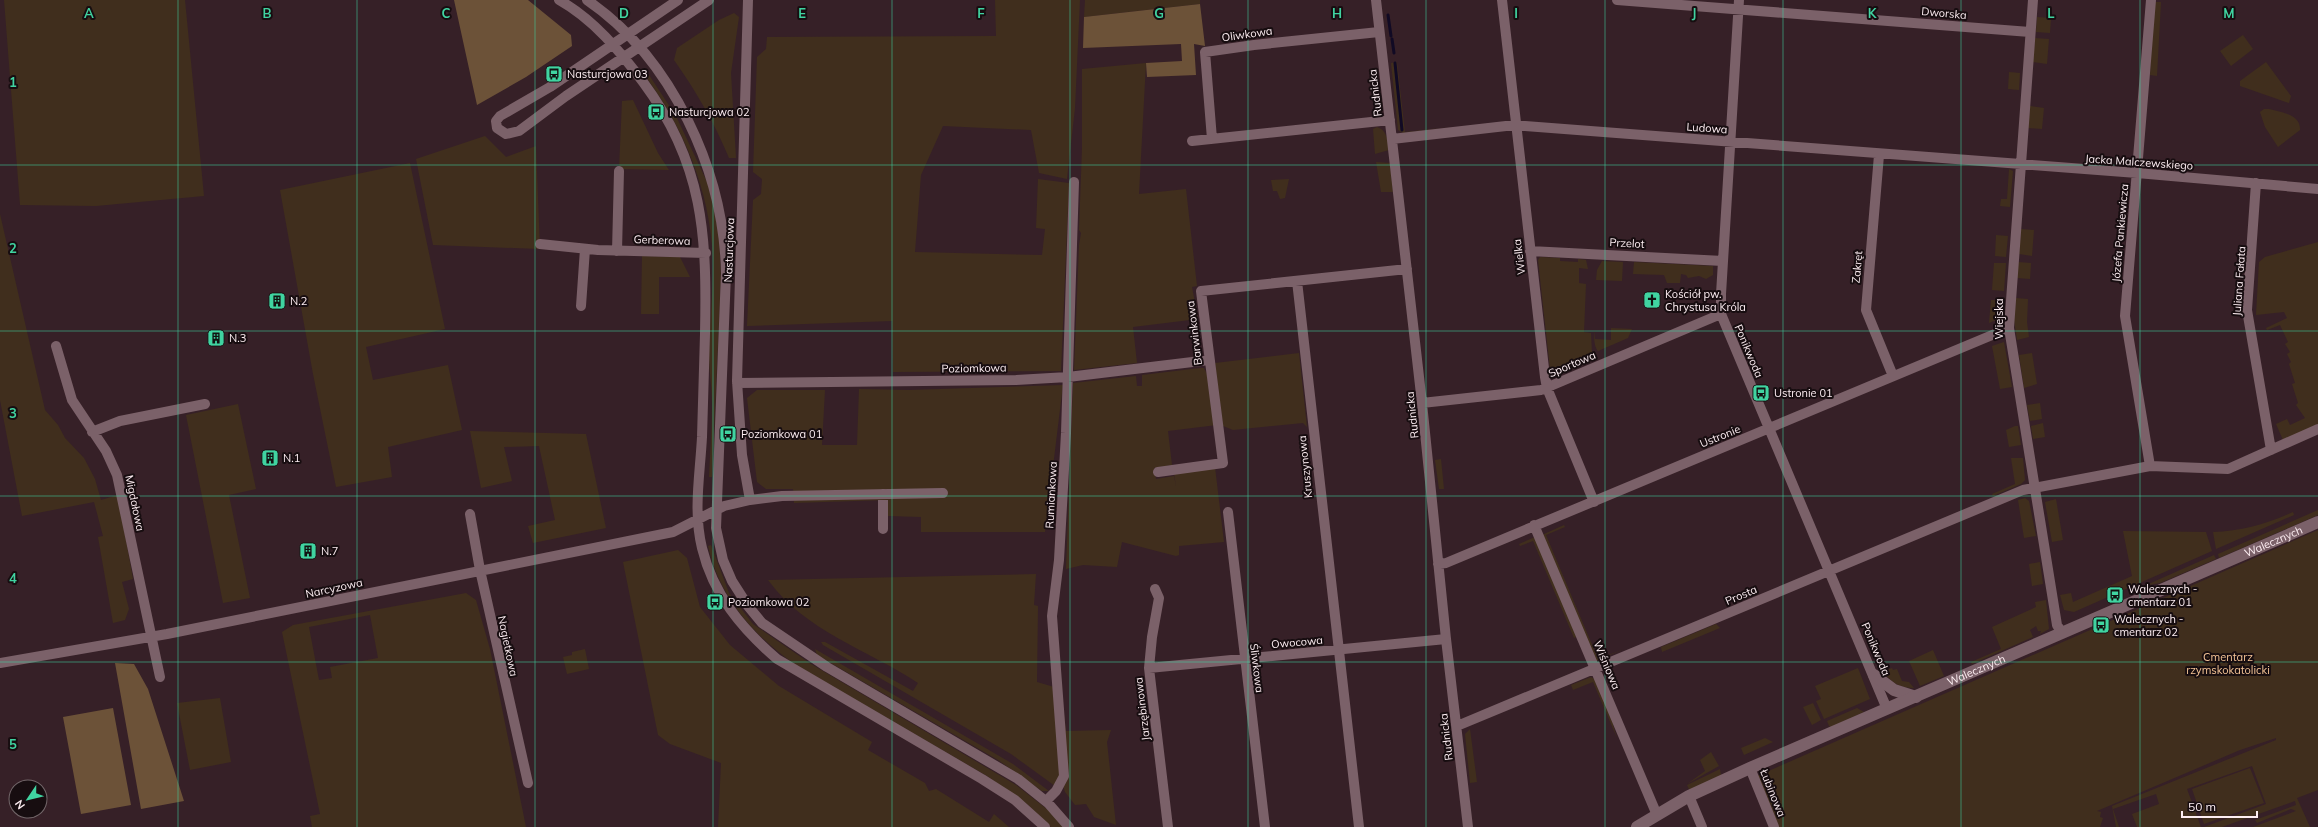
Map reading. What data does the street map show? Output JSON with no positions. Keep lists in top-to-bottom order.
{
  "streets": {
    "street": [
      "Dworska",
      "Oliwkowa",
      "Rudnicka",
      "Ludowa",
      "Jacka Malczewskiego",
      "Józefa Pankiewicza",
      "Gerberowa",
      "Przelot",
      "Nasturcjowa",
      "Wielka",
      "Zakręt",
      "Juliana Fałata",
      "Wiejska",
      "Barwinkowa",
      "Ponikwoda",
      "Sportowa",
      "Poziomkowa",
      "Ustronie",
      "Kruszynowa",
      "Rumiankowa",
      "Migdałowa",
      "Walecznych",
      "Narcyzowa",
      "Prosta",
      "Owocowa",
      "Nagietkowa",
      "Wiśniowa",
      "Śliwkowa",
      "Jarzębinowa",
      "Łubinowa"
    ]
  },
  "crossings": [
    ["Dworska", "Wiejska"],
    ["Dworska", "Ponikwoda"],
    ["Oliwkowa", "Rudnicka"],
    ["Rudnicka", "Ludowa"],
    ["Rudnicka", "Barwinkowa"],
    ["Rudnicka", "Sportowa"],
    ["Rudnicka", "Ustronie"],
    ["Rudnicka", "Prosta"],
    ["Rudnicka", "Owocowa"],
    ["Ludowa", "Jacka Malczewskiego"],
    ["Ludowa", "Wielka"],
    ["Ludowa", "Zakręt"],
    ["Ludowa", "Wiejska"],
    ["Ludowa", "Ponikwoda"],
    ["Jacka Malczewskiego", "Józefa Pankiewicza"],
    ["Jacka Malczewskiego", "Juliana Fałata"],
    ["Jacka Malczewskiego", "Wiejska"],
    ["Józefa Pankiewicza", "Prosta"],
    ["Przelot", "Wielka"],
    ["Przelot", "Ponikwoda"],
    ["Nasturcjowa", "Poziomkowa"],
    ["Nasturcjowa", "Narcyzowa"],
    ["Wielka", "Sportowa"],
    ["Wielka", "Ustronie"],
    ["Zakręt", "Ustronie"],
    ["Juliana Fałata", "Prosta"],
    ["Wiejska", "Ustronie"],
    ["Wiejska", "Walecznych"],
    ["Wiejska", "Prosta"],
    ["Barwinkowa", "Poziomkowa"],
    ["Barwinkowa", "Kruszynowa"],
    ["Ponikwoda", "Sportowa"],
    ["Ponikwoda", "Ustronie"],
    ["Ponikwoda", "Walecznych"],
    ["Ponikwoda", "Prosta"],
    ["Poziomkowa", "Rumiankowa"],
    ["Ustronie", "Wiśniowa"],
    ["Kruszynowa", "Owocowa"],
    ["Migdałowa", "Narcyzowa"],
    ["Walecznych", "Wiśniowa"],
    ["Walecznych", "Łubinowa"],
    ["Narcyzowa", "Nagietkowa"],
    ["Prosta", "Wiśniowa"],
    ["Owocowa", "Śliwkowa"],
    ["Owocowa", "Jarzębinowa"]
  ],
  "parks": ["Cmentarz rzymskokatolicki"],
  "places": {
    "bus stop": [
      "Nasturcjowa 03",
      "Nasturcjowa 02",
      "Ustronie 01",
      "Poziomkowa 01",
      "Walecznych - cmentarz 01",
      "Poziomkowa 02",
      "Walecznych - cmentarz 02"
    ],
    "church": ["Kościół pw. Chrystusa Króla"],
    "building": [
      "N.2",
      "N.3",
      "N.1",
      "N.7"
    ]
  },
  "scale_bar": "50 m",
  "north": "bottom left",
  "grid": {
    "columns": [
      "A",
      "B",
      "C",
      "D",
      "E",
      "F",
      "G",
      "H",
      "I",
      "J",
      "K",
      "L",
      "M"
    ],
    "rows": [
      "1",
      "2",
      "3",
      "4",
      "5"
    ]
  }
}
